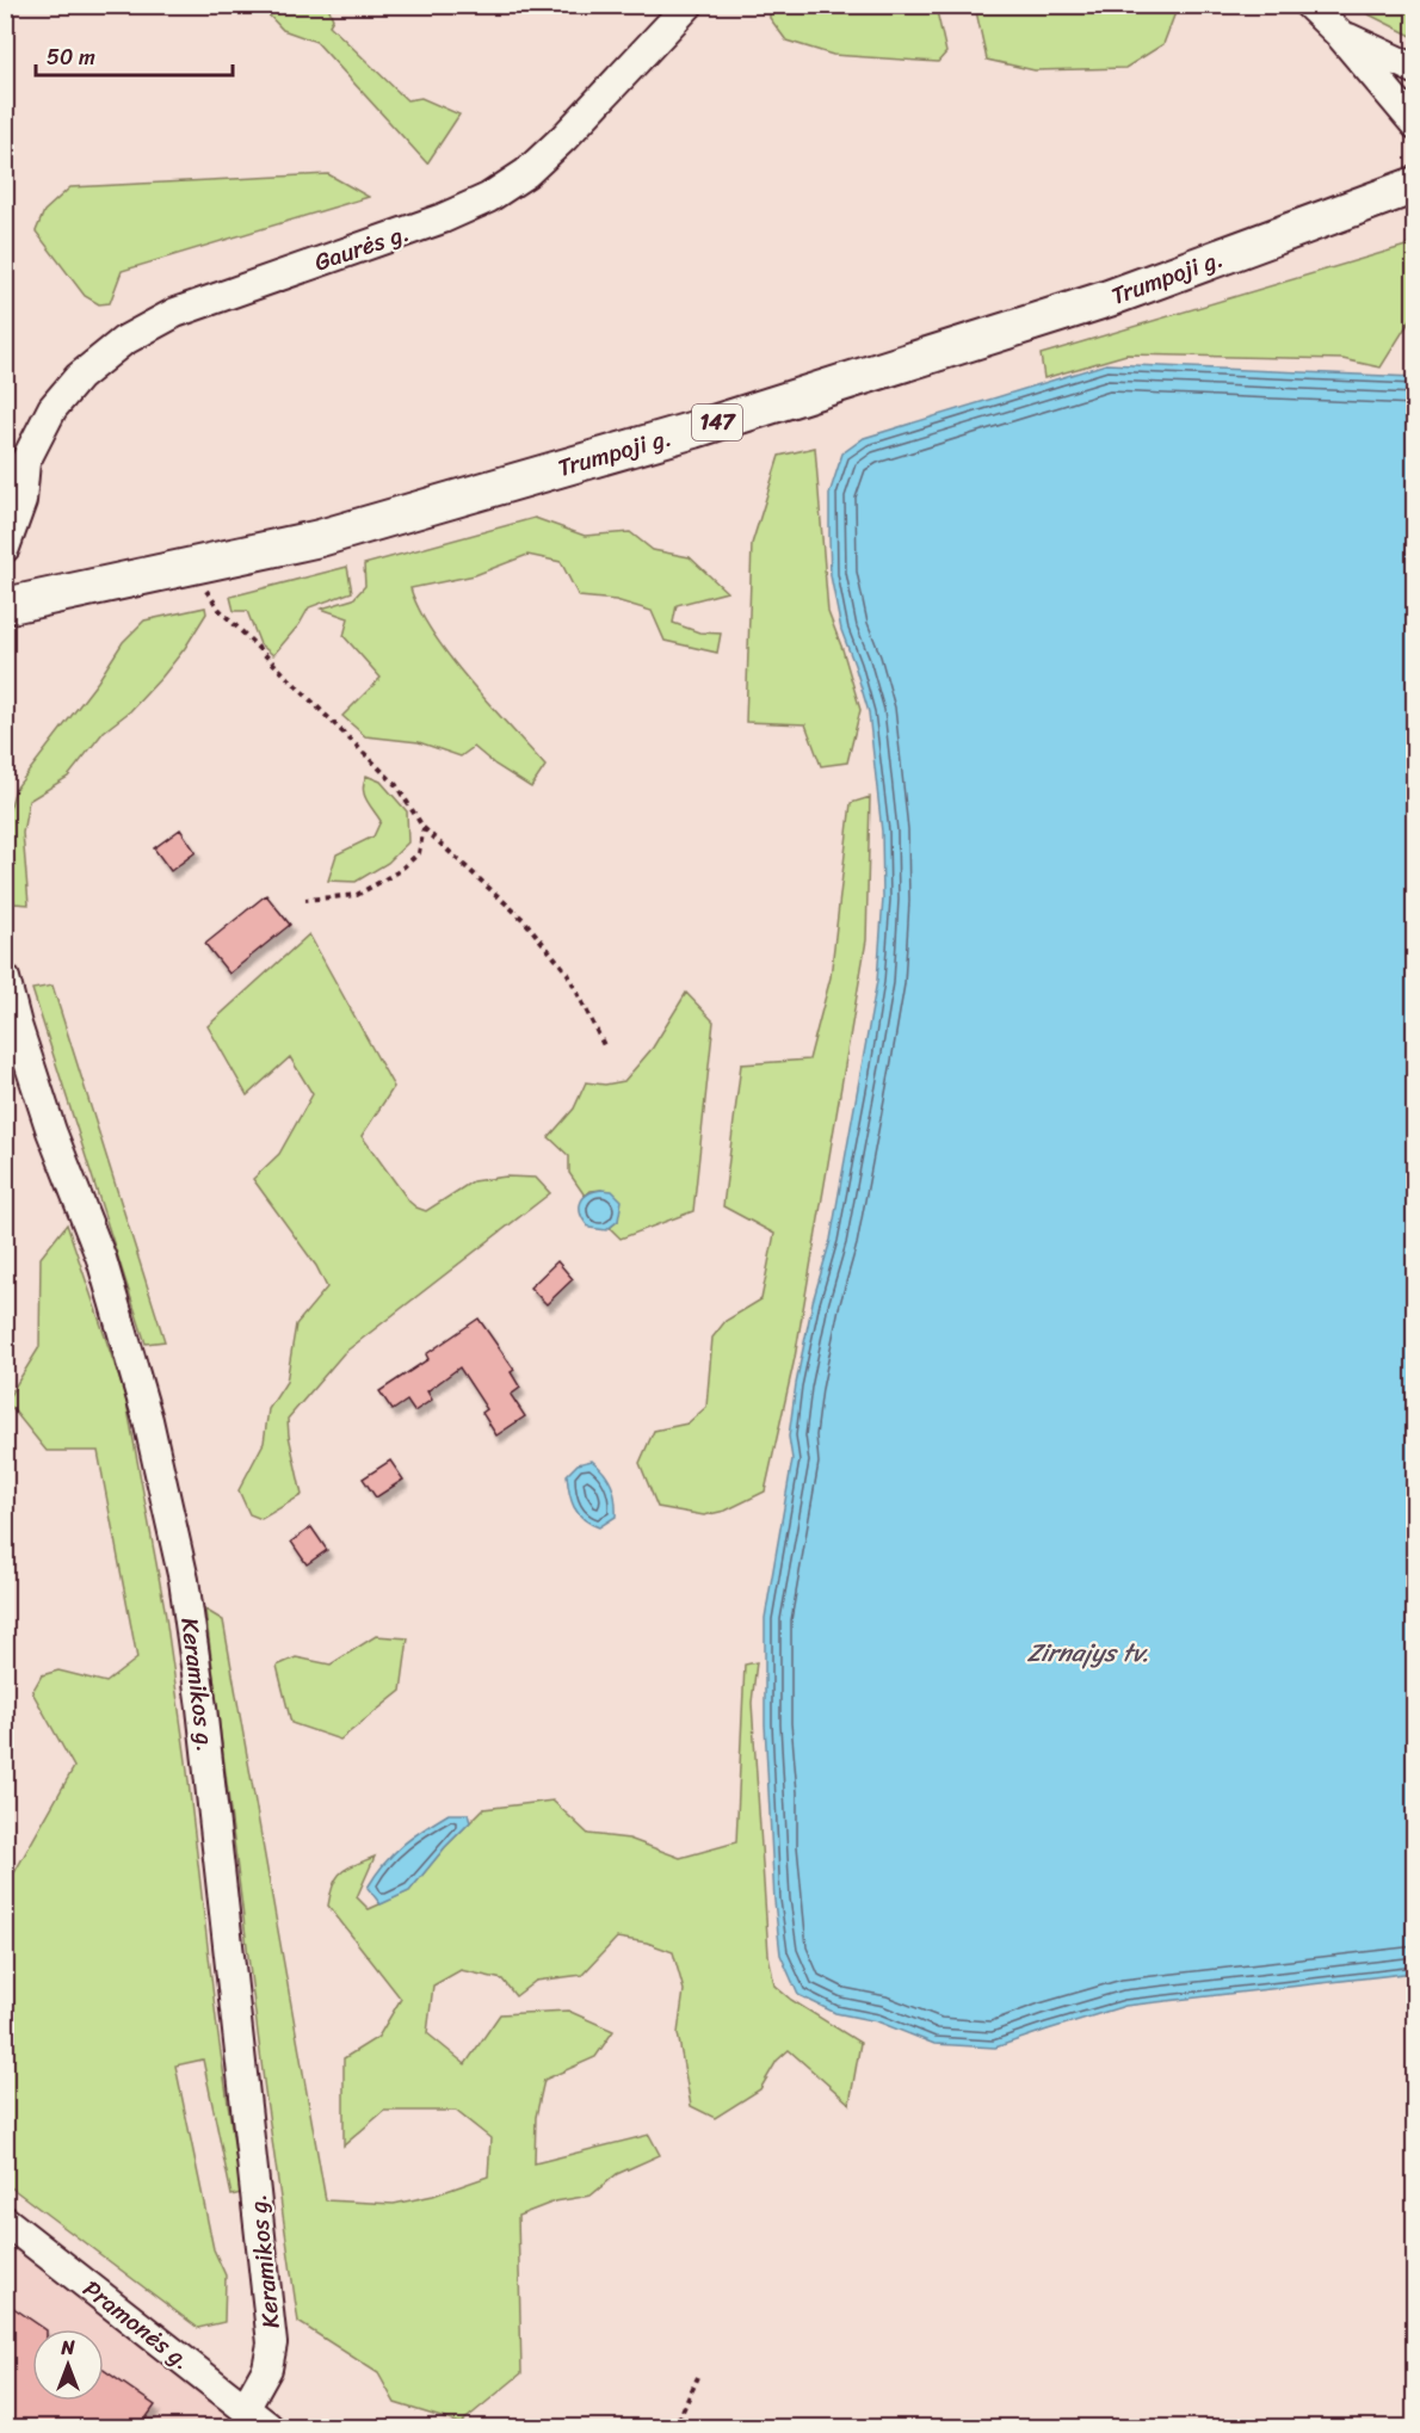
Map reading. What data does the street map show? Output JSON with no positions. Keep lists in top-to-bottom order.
{
  "streets": {
    "main road": ["Trumpoji g.", "147"],
    "street": ["Gaurės g.", "Keramikos g.", "Pramonės g."]
  },
  "crossings": [
    ["Keramikos g.", "Pramonės g."]
  ],
  "water": ["Zirnajys tv."],
  "scale_bar": "50 m",
  "north": "top"
}
